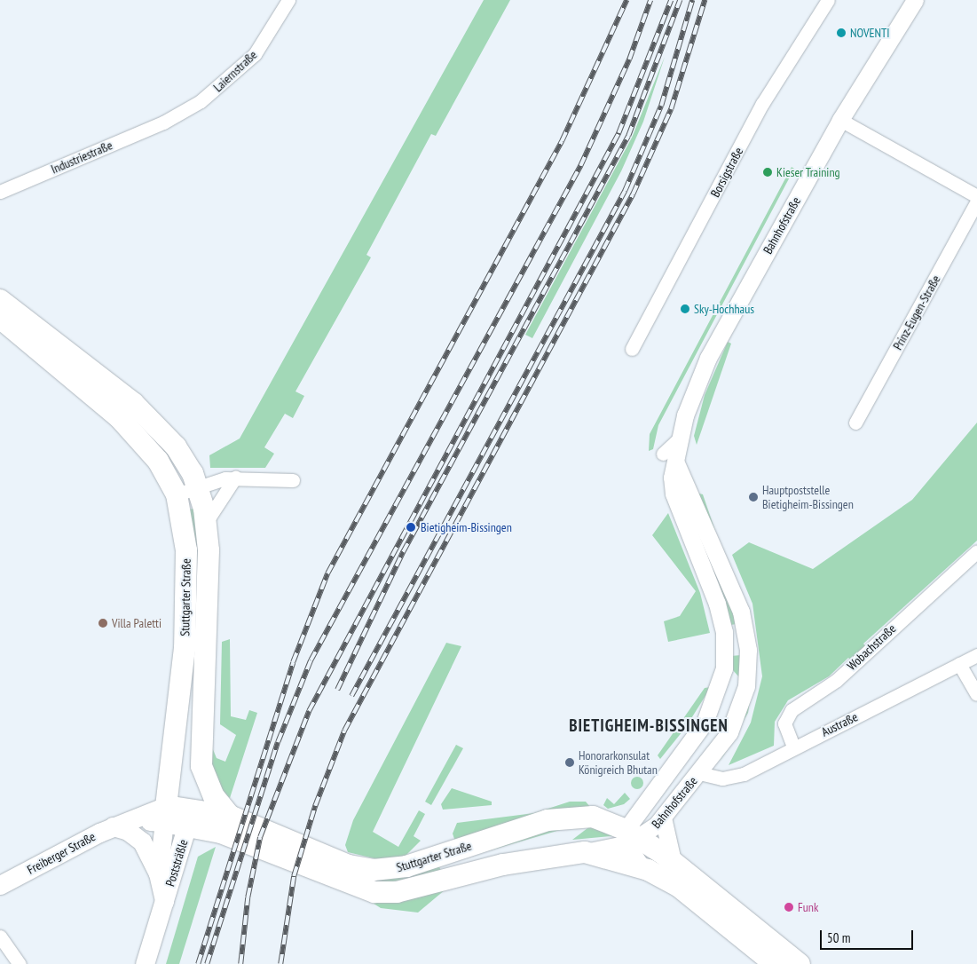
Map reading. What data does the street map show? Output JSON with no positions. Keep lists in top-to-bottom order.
{
  "streets": {
    "main road": ["Stuttgarter Straße", "Freiberger Straße", "Poststräßle"],
    "street": [
      "Laiernstraße",
      "Industriestraße",
      "Borsigstraße",
      "Bahnhofstraße",
      "Prinz-Eugen-Straße",
      "Wobachstraße",
      "Austraße"
    ]
  },
  "crossings": [
    ["Laiernstraße", "Industriestraße"],
    ["Bahnhofstraße", "Stuttgarter Straße"],
    ["Bahnhofstraße", "Austraße"],
    ["Stuttgarter Straße", "Freiberger Straße"],
    ["Stuttgarter Straße", "Poststräßle"],
    ["Wobachstraße", "Austraße"],
    ["Freiberger Straße", "Poststräßle"]
  ],
  "districts": ["BIETIGHEIM-BISSINGEN"],
  "places": [
    "NOVENTI",
    "Kieser Training",
    "Sky-Hochhaus",
    "Hauptpoststelle Bietigheim-Bissingen",
    "Bietigheim-Bissingen",
    "Villa Paletti",
    "Honorarkonsulat Königreich Bhutan",
    "Funk"
  ],
  "scale_bar": "50 m"
}
